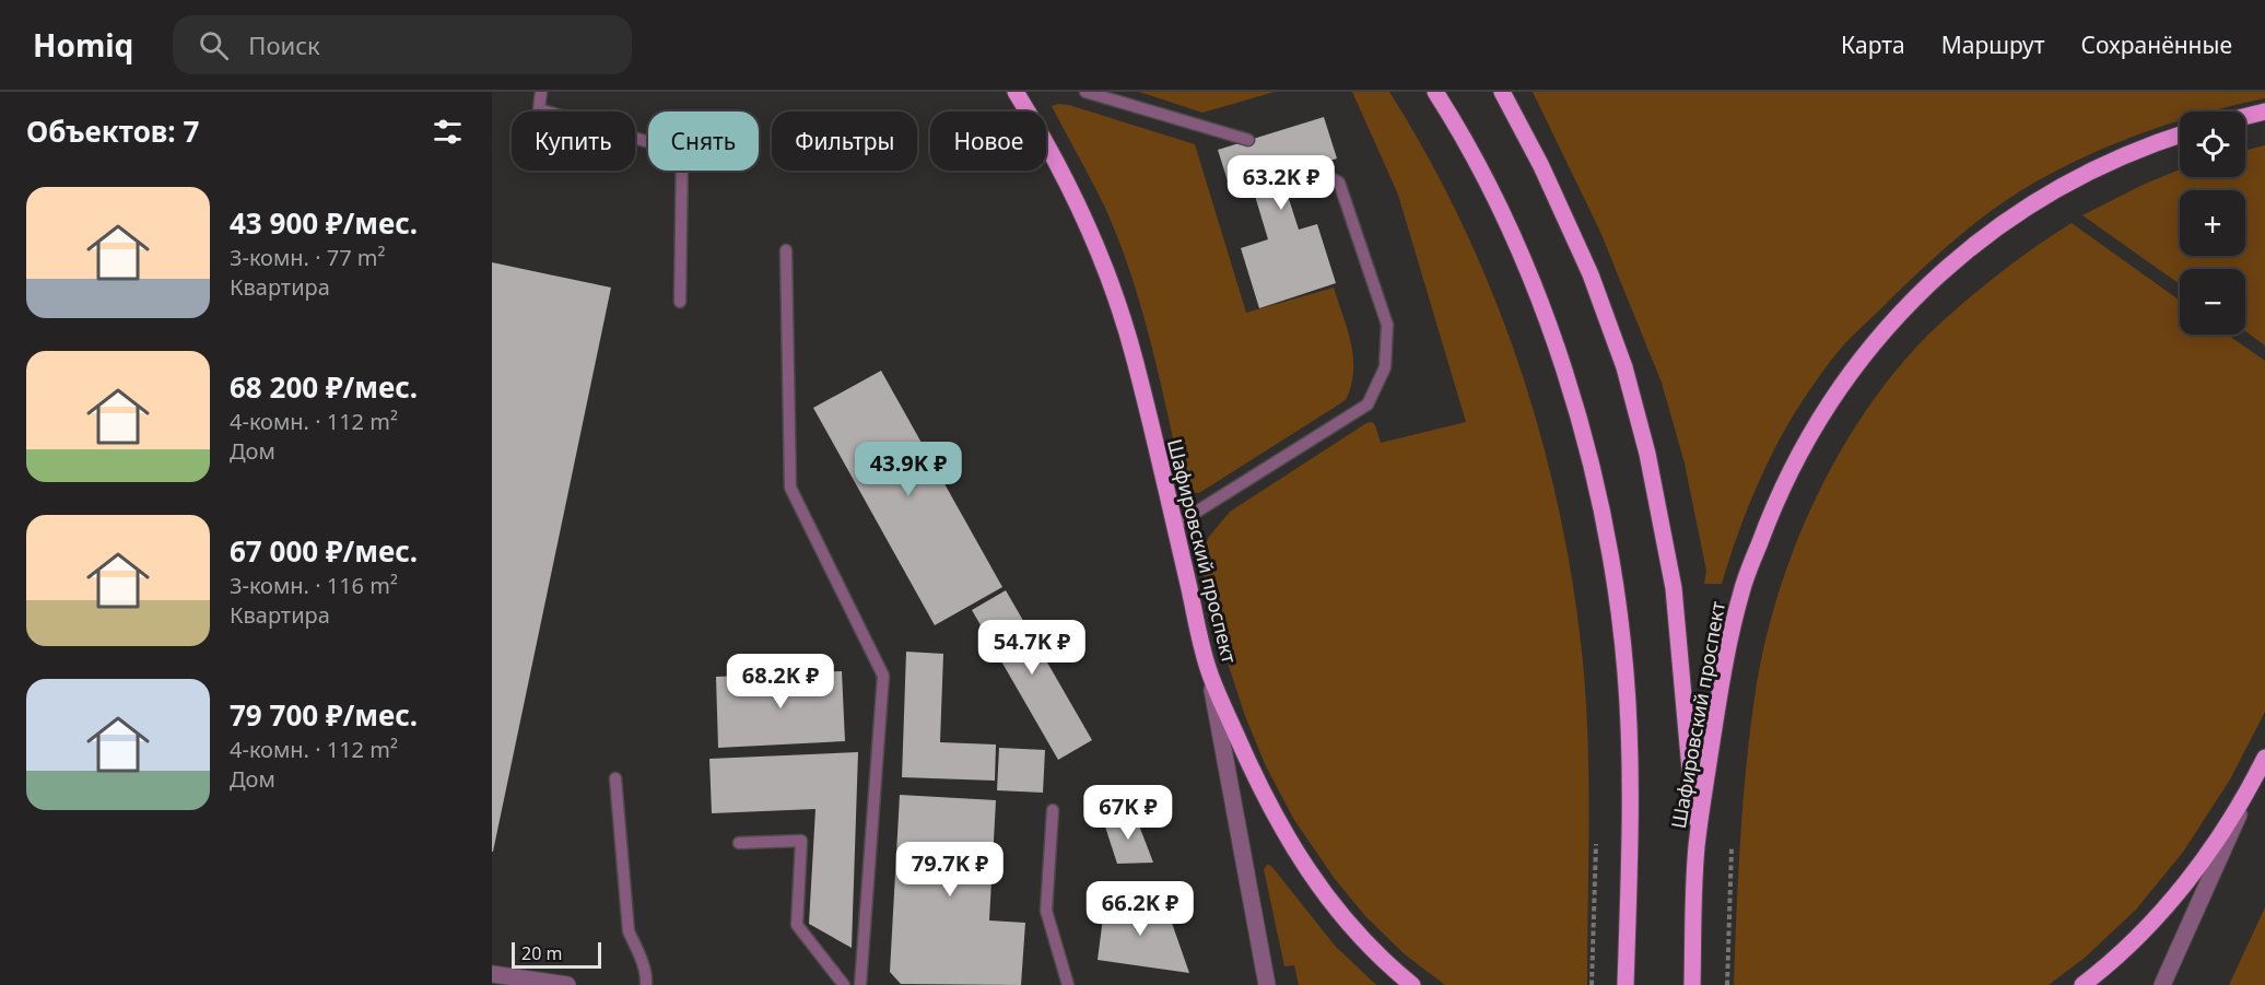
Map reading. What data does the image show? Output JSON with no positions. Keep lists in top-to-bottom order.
{
  "streets": {
    "main road": ["Шафировский проспект"]
  },
  "scale_bar": "20 m",
  "page": {
    "header": "Homiq",
    "search": "Поиск",
    "nav": ["Карта", "Маршрут", "Сохранённые"],
    "heading": "Объектов: 7",
    "map_buttons": ["+", "−"],
    "chip": [
      "Купить",
      "Снять",
      "Фильтры",
      "Новое"
    ],
    "price": [
      "63.2K ₽",
      "43.9K ₽",
      "54.7K ₽",
      "68.2K ₽",
      "67K ₽",
      "79.7K ₽",
      "66.2K ₽"
    ],
    "list": [
      {
        "name": "43 900 ₽/мес.",
        "note": "3-комн. · 77 m² · Квартира"
      },
      {
        "name": "68 200 ₽/мес.",
        "note": "4-комн. · 112 m² · Дом"
      },
      {
        "name": "67 000 ₽/мес.",
        "note": "3-комн. · 116 m² · Квартира"
      },
      {
        "name": "79 700 ₽/мес.",
        "note": "4-комн. · 112 m² · Дом"
      }
    ],
    "scale": "20 m"
  }
}
